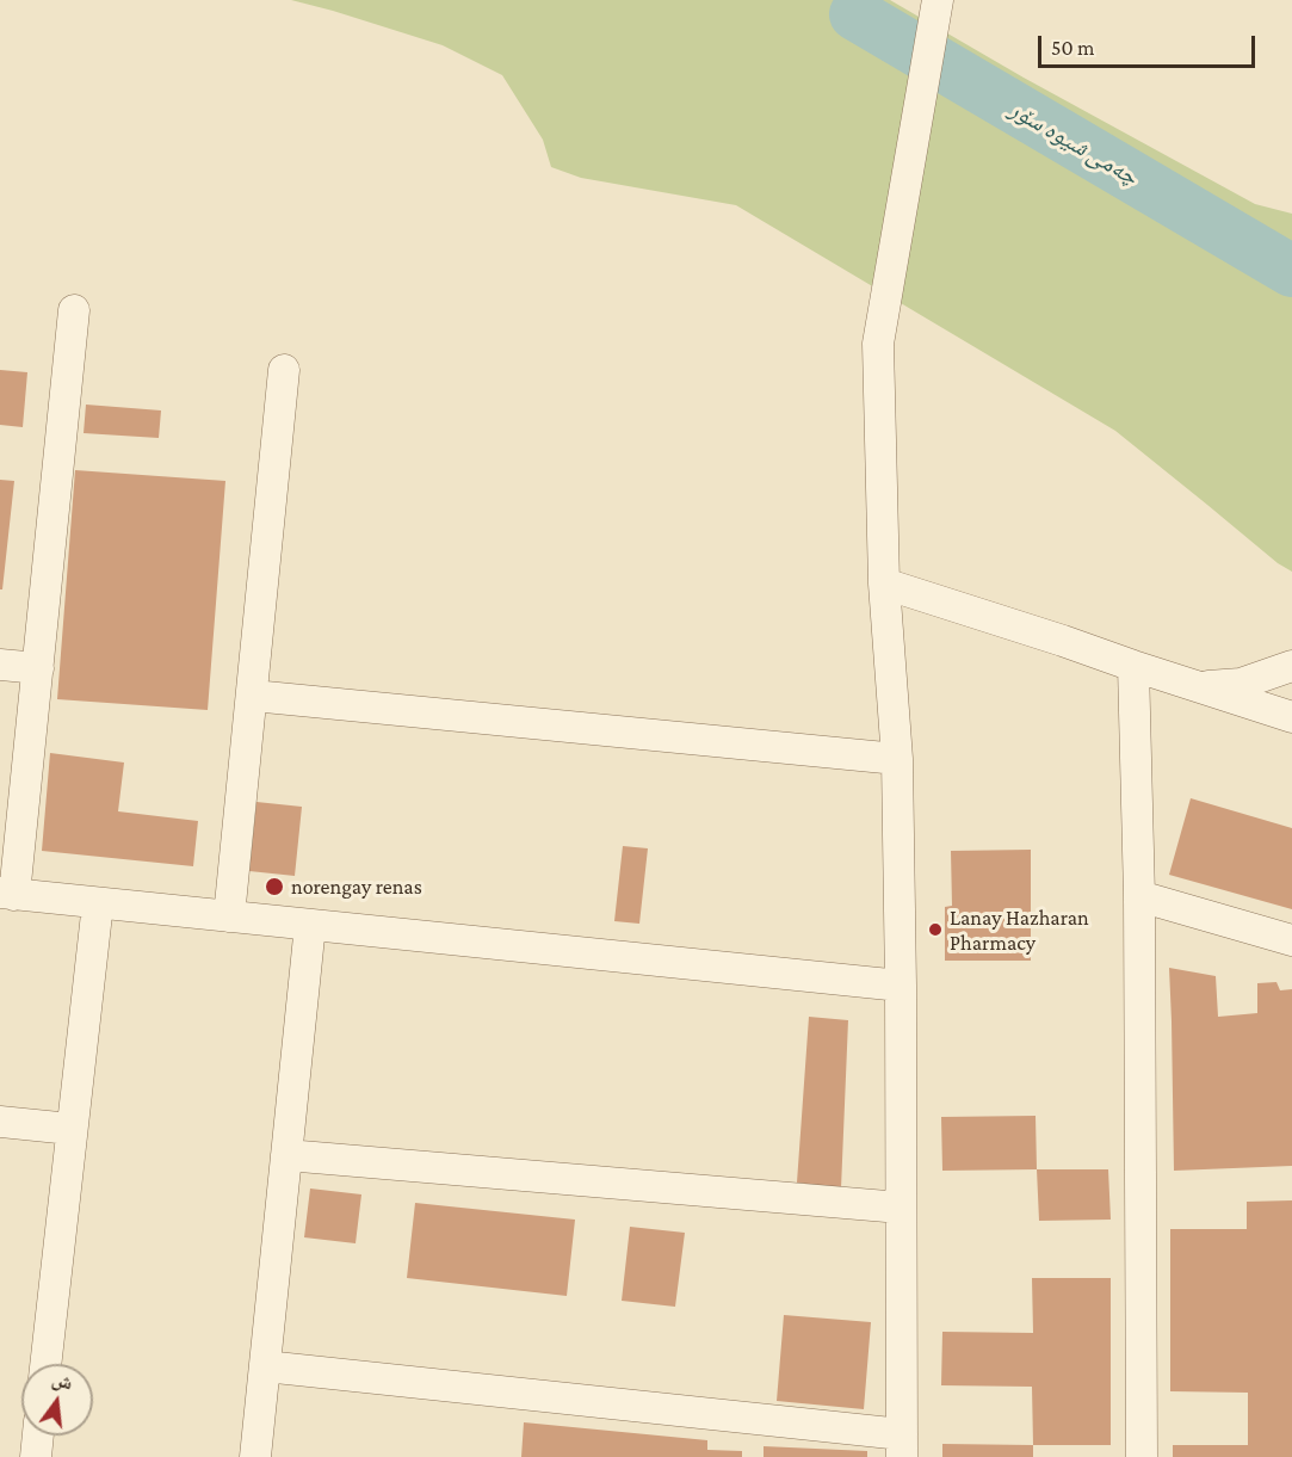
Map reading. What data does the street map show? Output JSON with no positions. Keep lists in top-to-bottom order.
{
  "water": ["چەمی شیوە سۆر"],
  "places": ["norengay renas", "Lanay Hazharan Pharmacy"],
  "scale_bar": "50 m",
  "north": "top"
}
